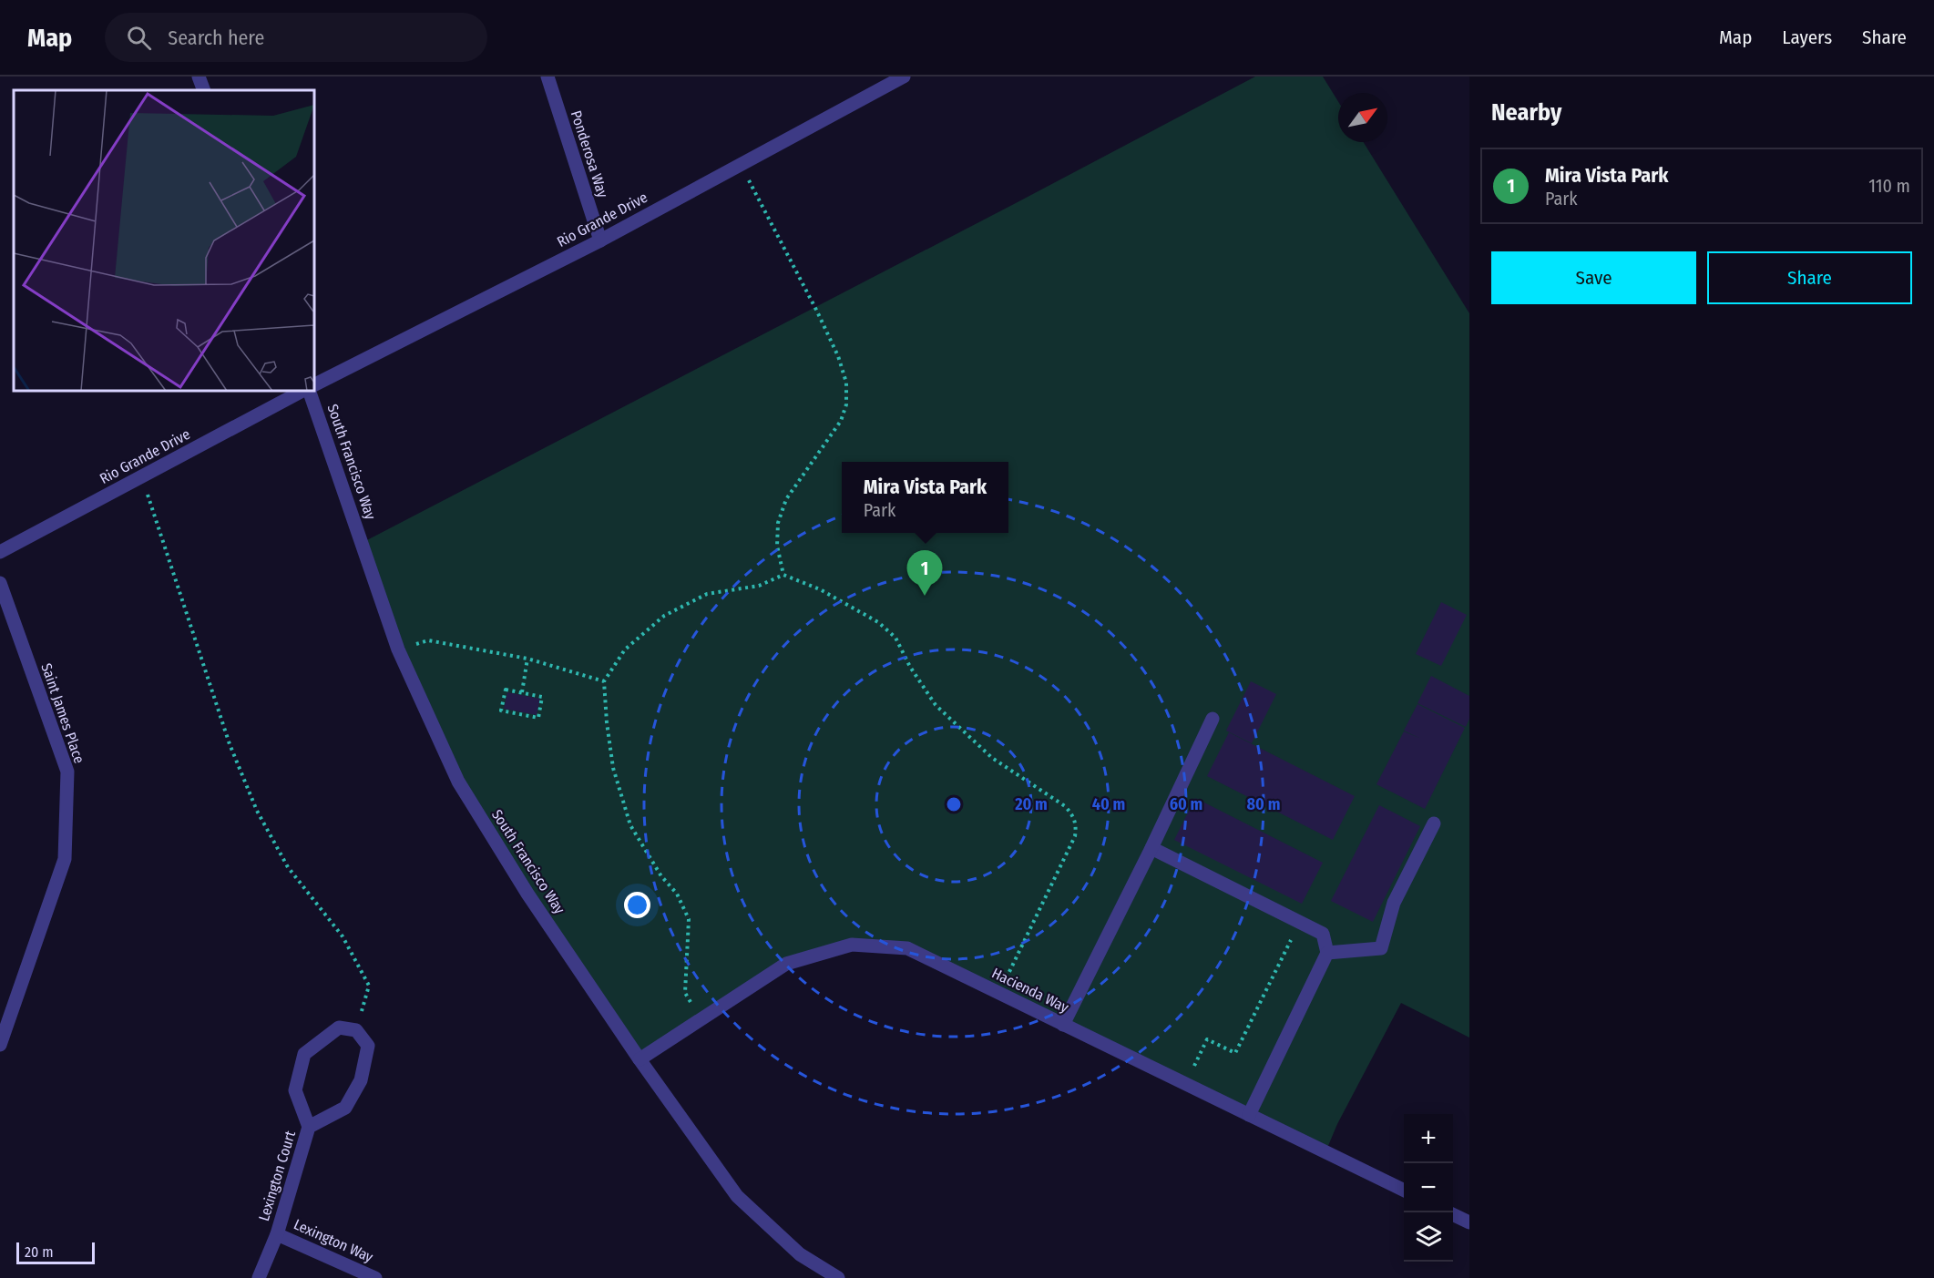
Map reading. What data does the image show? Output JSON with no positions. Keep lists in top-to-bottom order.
{
  "streets": {
    "street": [
      "Ponderosa Way",
      "Rio Grande Drive",
      "South Francisco Way",
      "Saint James Place",
      "Hacienda Way",
      "Lexington Court",
      "Lexington Way"
    ]
  },
  "crossings": [
    ["Ponderosa Way", "Rio Grande Drive"],
    ["South Francisco Way", "Hacienda Way"],
    ["Lexington Court", "Lexington Way"]
  ],
  "scale_bar": "20 m",
  "north": "top right",
  "page": {
    "header": "Map",
    "search": "Search here",
    "nav": ["Map", "Layers", "Share"],
    "heading": "Nearby",
    "list": [
      {
        "mark": "1",
        "name": "Mira Vista Park",
        "note": "Park",
        "value": "110 m"
      }
    ],
    "buttons": ["Save", "Share"],
    "popup": ["Mira Vista Park", "Park"],
    "pins": "1",
    "map_buttons": ["+", "−"],
    "scale": "20 m"
  },
  "rings": [
    "20 m",
    "40 m",
    "60 m",
    "80 m"
  ]
}
